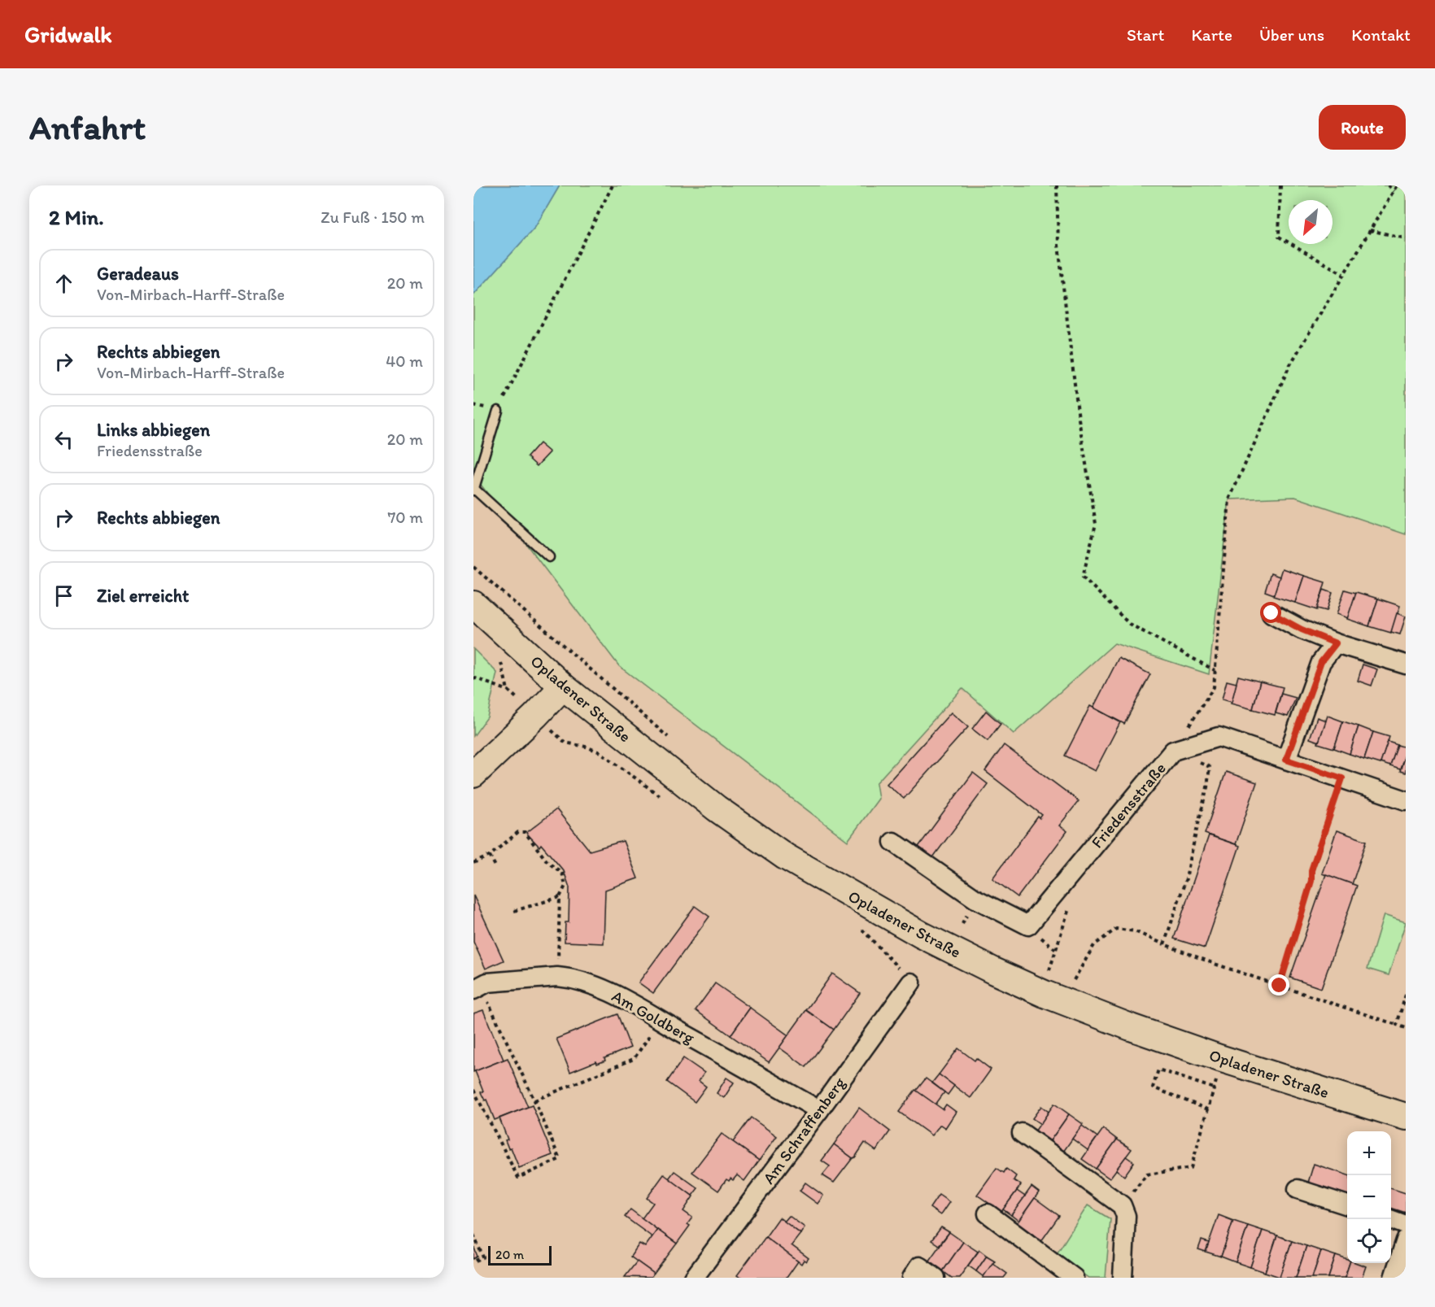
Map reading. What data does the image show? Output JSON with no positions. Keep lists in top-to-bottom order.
{
  "streets": {
    "main road": ["Opladener Straße"],
    "street": ["Friedensstraße", "Am Goldberg", "Am Schraffenberg"]
  },
  "crossings": [
    ["Am Goldberg", "Am Schraffenberg"]
  ],
  "scale_bar": "20 m",
  "north": "bottom left",
  "page": {
    "header": "Gridwalk",
    "nav": [
      "Start",
      "Karte",
      "Über uns",
      "Kontakt"
    ],
    "buttons": "Route",
    "title": "Anfahrt",
    "heading": ["2 Min.", "Zu Fuß · 150 m"],
    "list": [
      ["Geradeaus", "Von-Mirbach-Harff-Straße", "20 m"],
      ["Rechts abbiegen", "Von-Mirbach-Harff-Straße", "40 m"],
      ["Links abbiegen", "Friedensstraße", "20 m"],
      ["Rechts abbiegen", "70 m"],
      "Ziel erreicht"
    ],
    "map_buttons": ["+", "−"],
    "scale": "20 m"
  }
}
